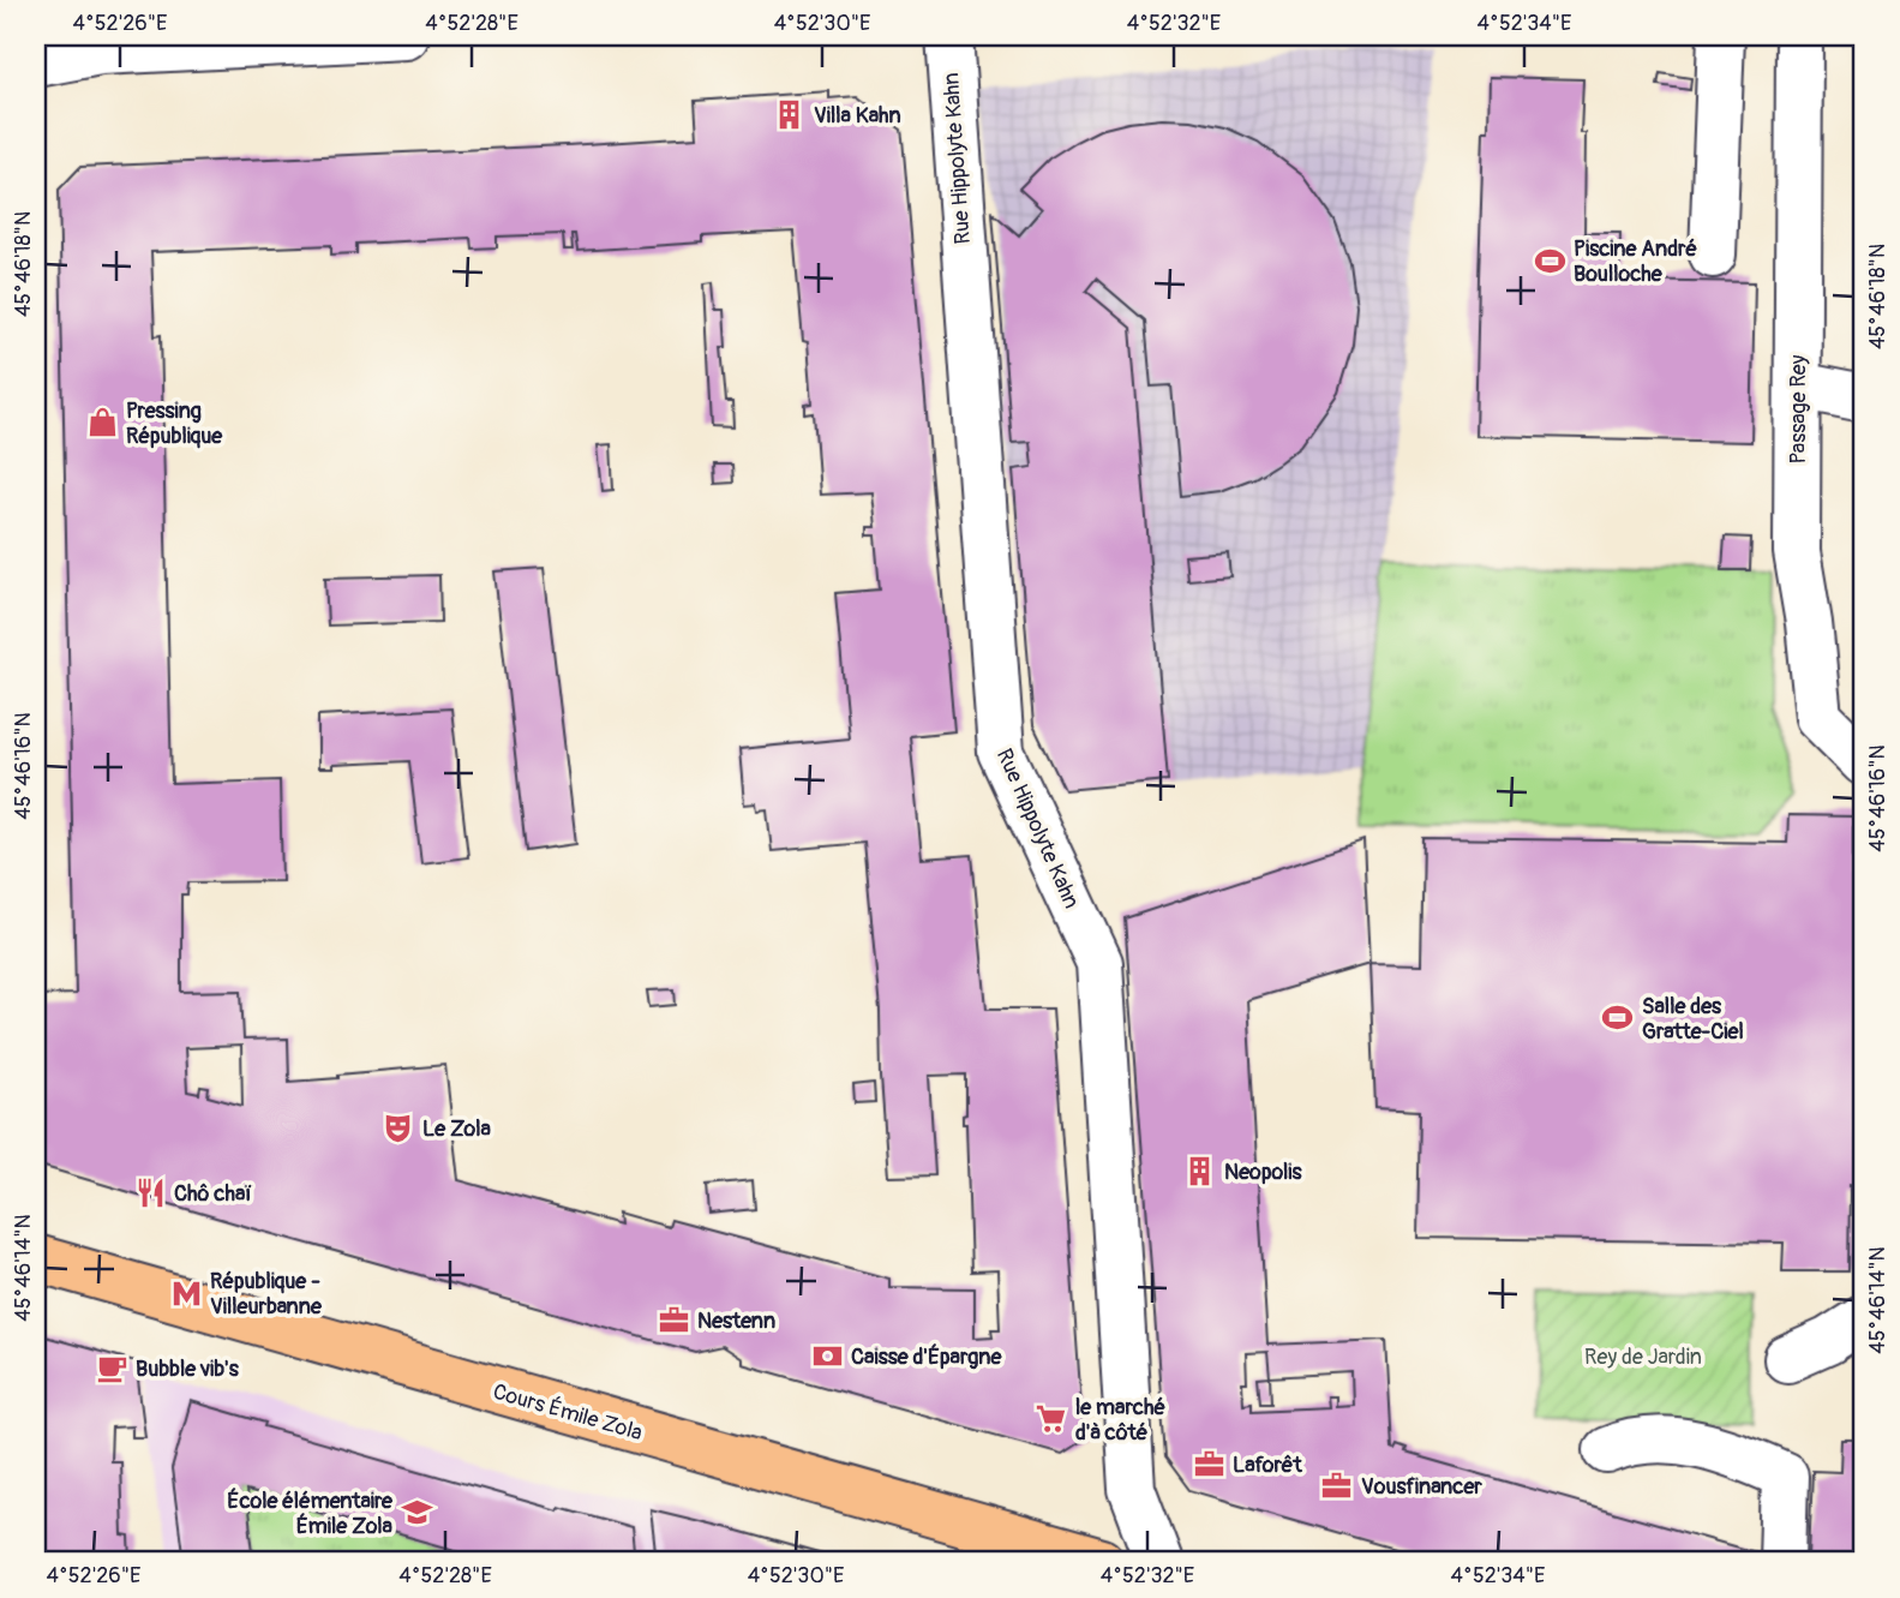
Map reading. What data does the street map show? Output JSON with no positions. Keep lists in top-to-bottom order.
{
  "streets": {
    "main road": ["Cours Émile Zola"],
    "street": ["Rue Hippolyte Kahn", "Passage Rey"]
  },
  "parks": ["Rey de Jardin"],
  "places": {
    "building": ["Villa Kahn", "Neopolis"],
    "sports": ["Piscine André Boulloche", "Salle des Gratte-Ciel"],
    "shop": ["Pressing République"],
    "theatre": ["Le Zola"],
    "restaurant": ["Chô chaï"],
    "metro station": ["République - Villeurbanne"],
    "office": ["Nestenn", "Laforêt", "Vousfinancer"],
    "bank": ["Caisse d'Épargne"],
    "cafe": ["Bubble vib's"],
    "supermarket": ["le marché d'à côté"],
    "school or university": ["École élémentaire Émile Zola"]
  },
  "coordinates": [
    "4°52'26\"E",
    "4°52'28\"E",
    "4°52'30\"E",
    "4°52'32\"E",
    "4°52'34\"E",
    "45°46'18\"N",
    "45°46'16\"N",
    "45°46'14\"N"
  ]
}
